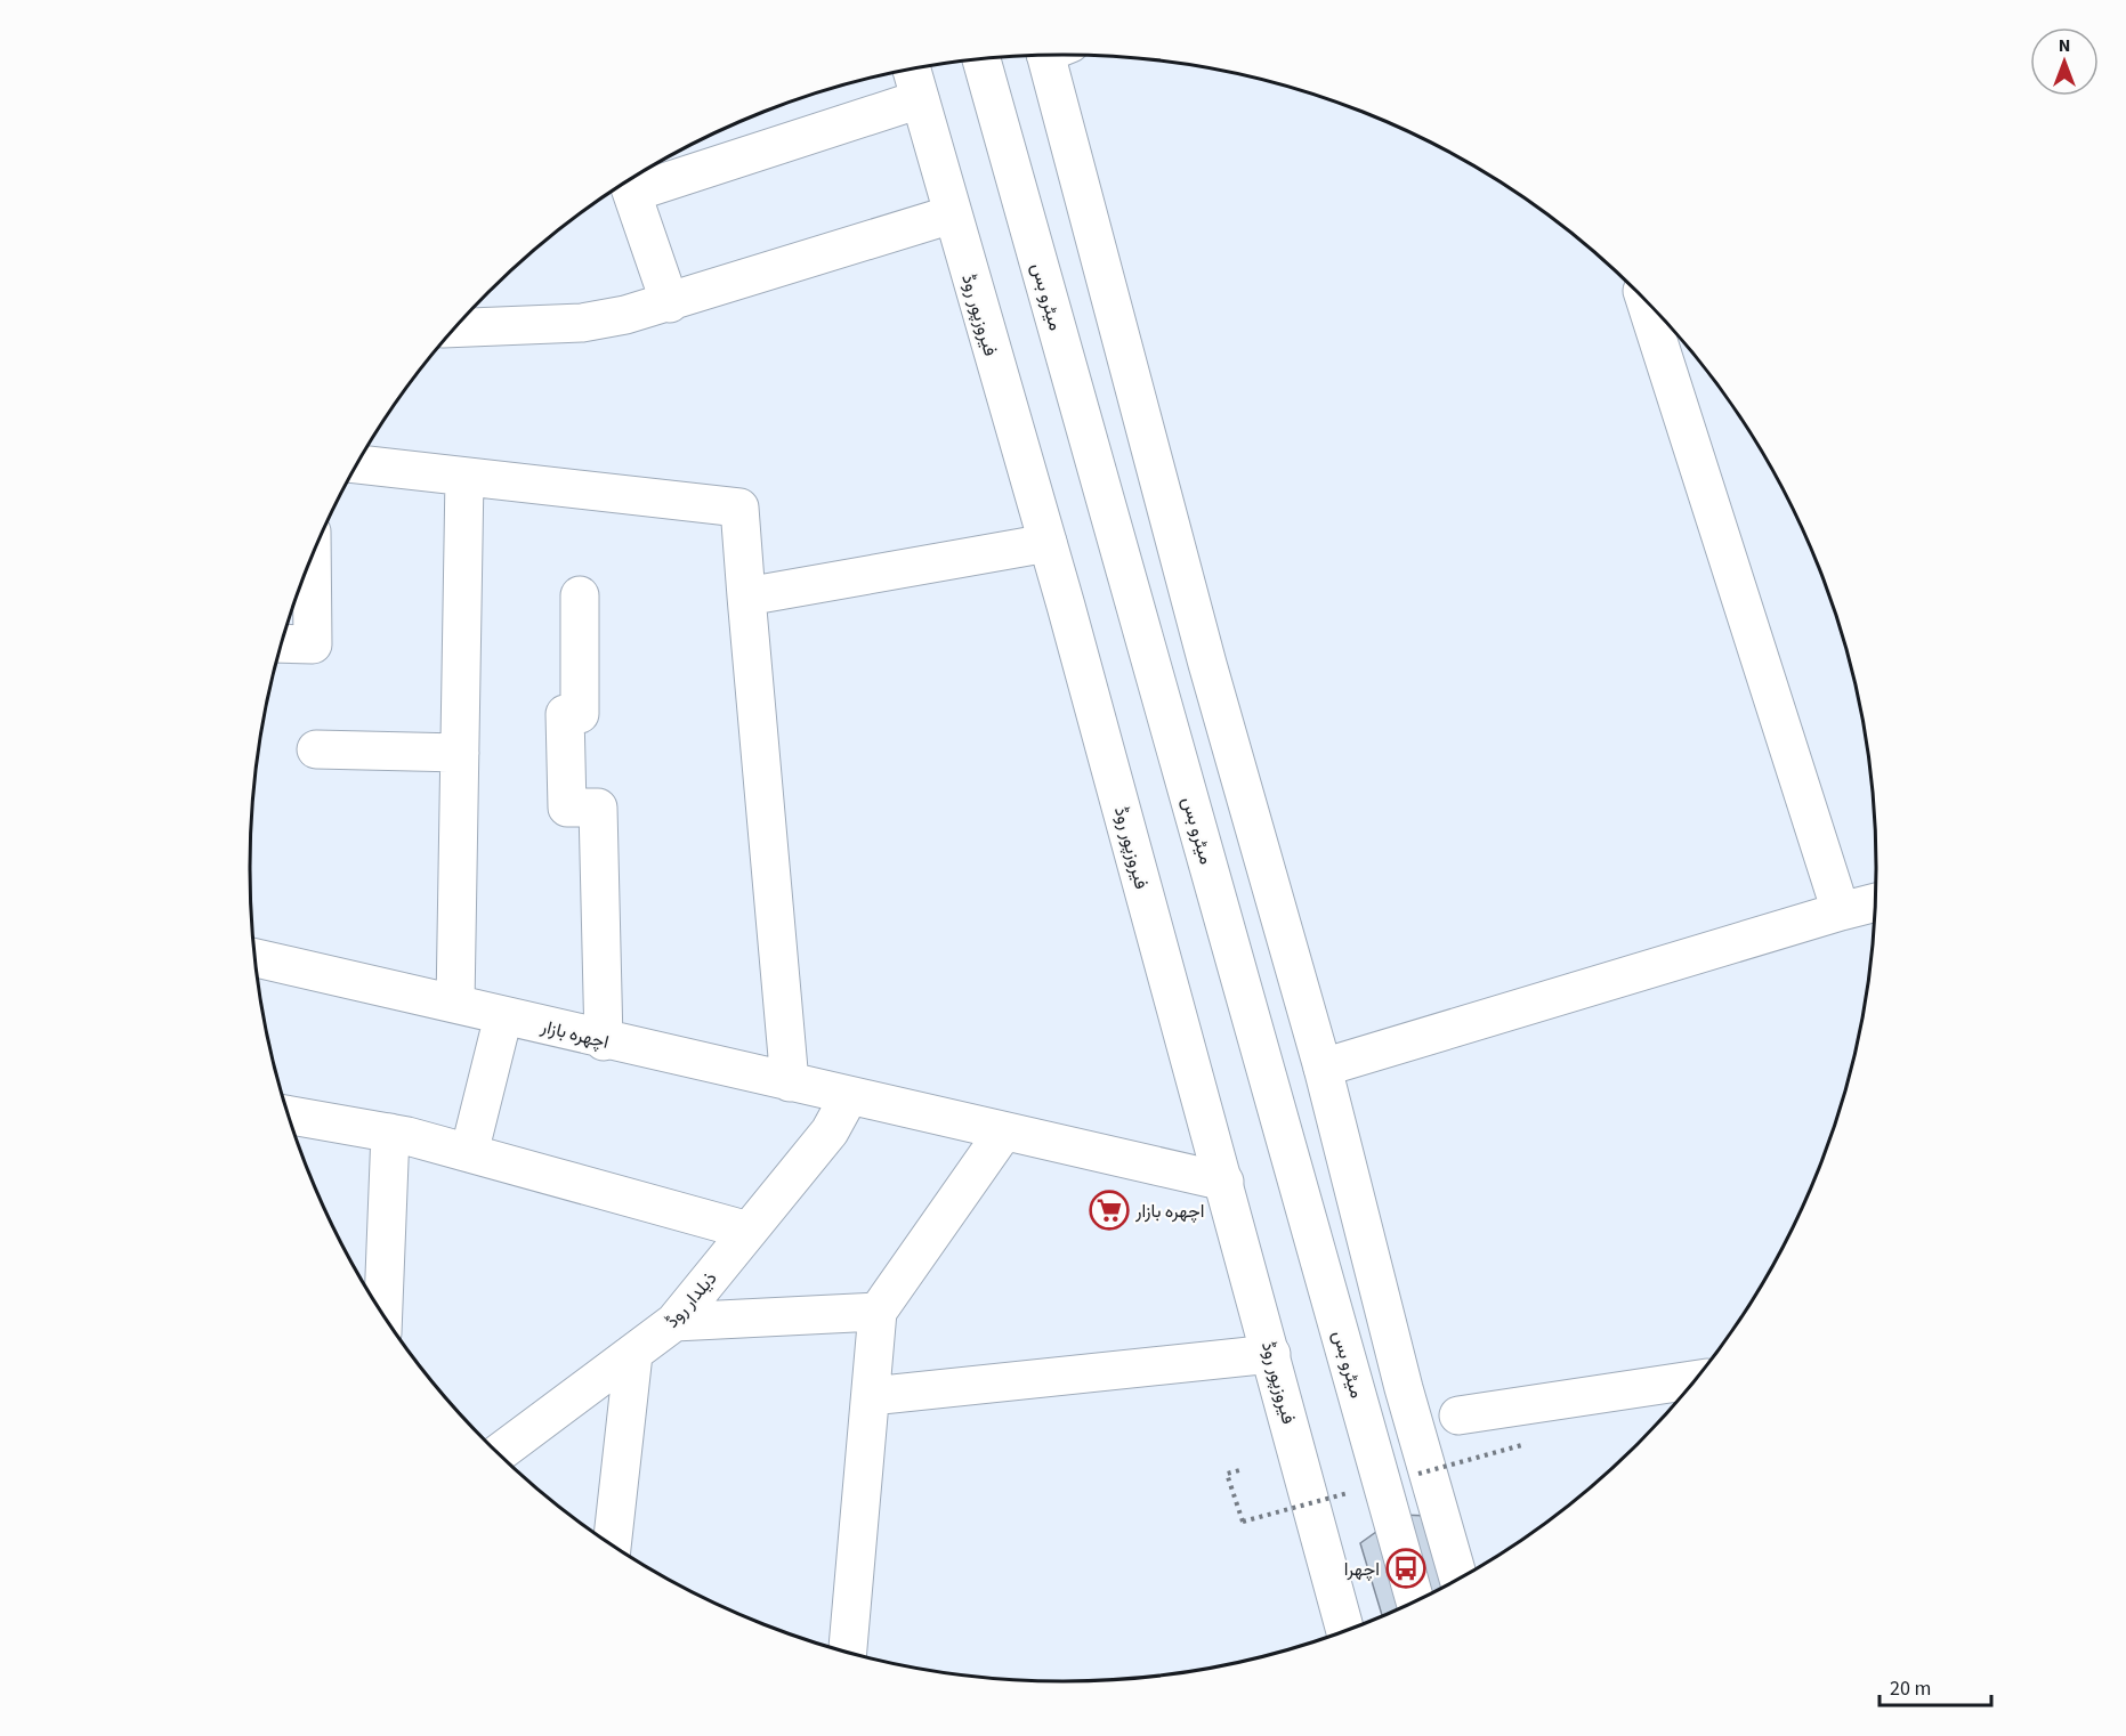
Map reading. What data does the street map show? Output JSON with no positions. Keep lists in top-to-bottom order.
{
  "streets": {
    "street": [
      "میٹرو بس",
      "فیروزپور روڈ",
      "اچھرہ بازار",
      "ذیلدار روڈ"
    ]
  },
  "crossings": [
    ["فیروزپور روڈ", "اچھرہ بازار"],
    ["اچھرہ بازار", "ذیلدار روڈ"]
  ],
  "places": {
    "supermarket": ["اچھرہ بازار"],
    "bus stop": ["اچھرا"]
  },
  "scale_bar": "20 m",
  "north": "top"
}
